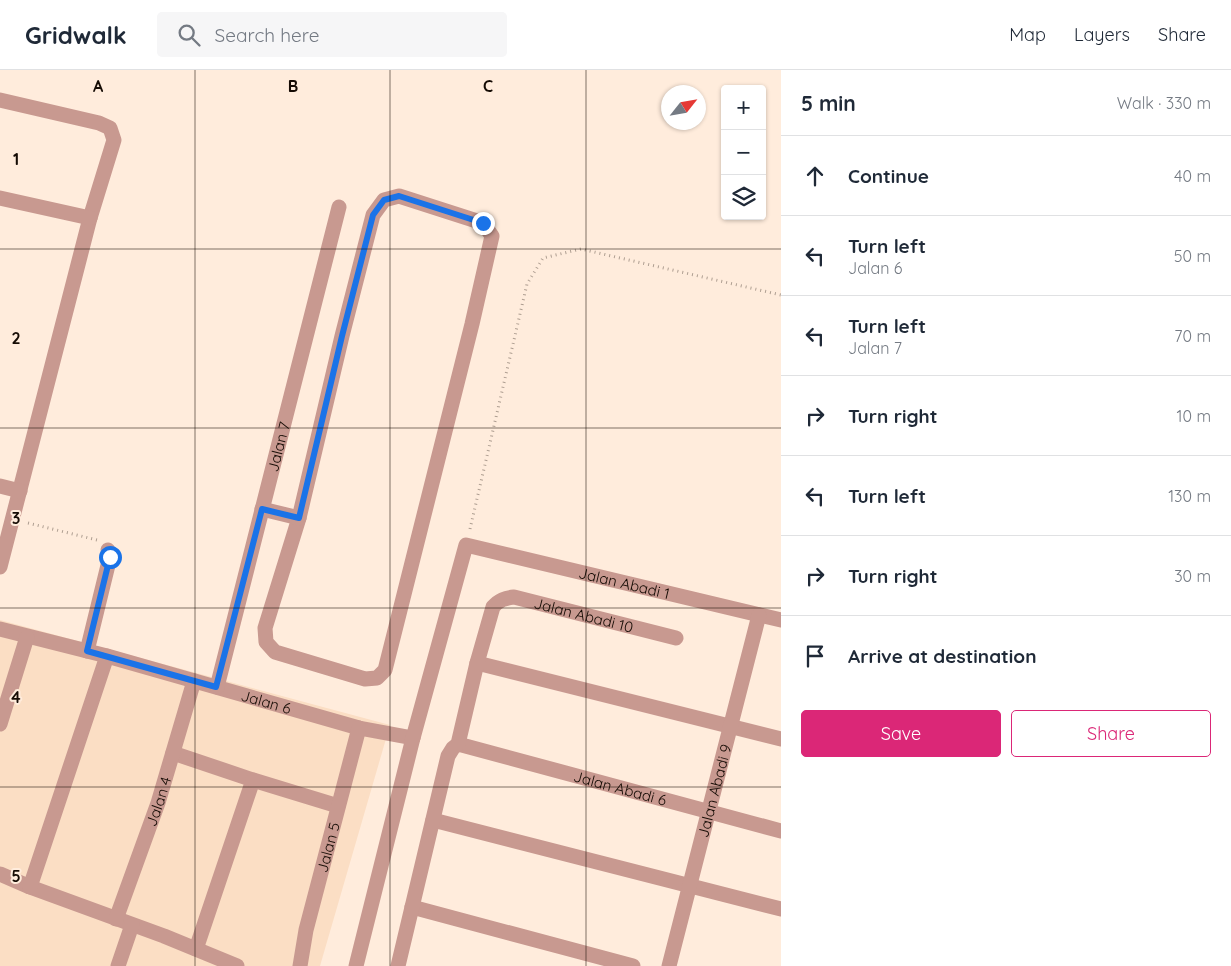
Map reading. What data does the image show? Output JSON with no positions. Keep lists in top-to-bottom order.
{
  "streets": {
    "street": [
      "Jalan 7",
      "Jalan Abadi 1",
      "Jalan Abadi 10",
      "Jalan 6",
      "Jalan Abadi 6",
      "Jalan Abadi 9",
      "Jalan 4",
      "Jalan 5"
    ]
  },
  "crossings": [
    ["Jalan 7", "Jalan 6"],
    ["Jalan Abadi 1", "Jalan Abadi 9"],
    ["Jalan 6", "Jalan 4"],
    ["Jalan 6", "Jalan 5"],
    ["Jalan Abadi 6", "Jalan Abadi 9"]
  ],
  "north": "top right",
  "page": {
    "header": "Gridwalk",
    "search": "Search here",
    "nav": ["Map", "Layers", "Share"],
    "heading": ["5 min", "Walk · 330 m"],
    "map_buttons": ["+", "−"],
    "list": [
      ["Continue", "40 m"],
      ["Turn left", "Jalan 6", "50 m"],
      ["Turn left", "Jalan 7", "70 m"],
      ["Turn right", "10 m"],
      ["Turn left", "130 m"],
      ["Turn right", "30 m"],
      "Arrive at destination"
    ],
    "buttons": ["Save", "Share"]
  },
  "grid": {
    "columns": ["A", "B", "C"],
    "rows": [
      "1",
      "2",
      "3",
      "4",
      "5"
    ]
  }
}
